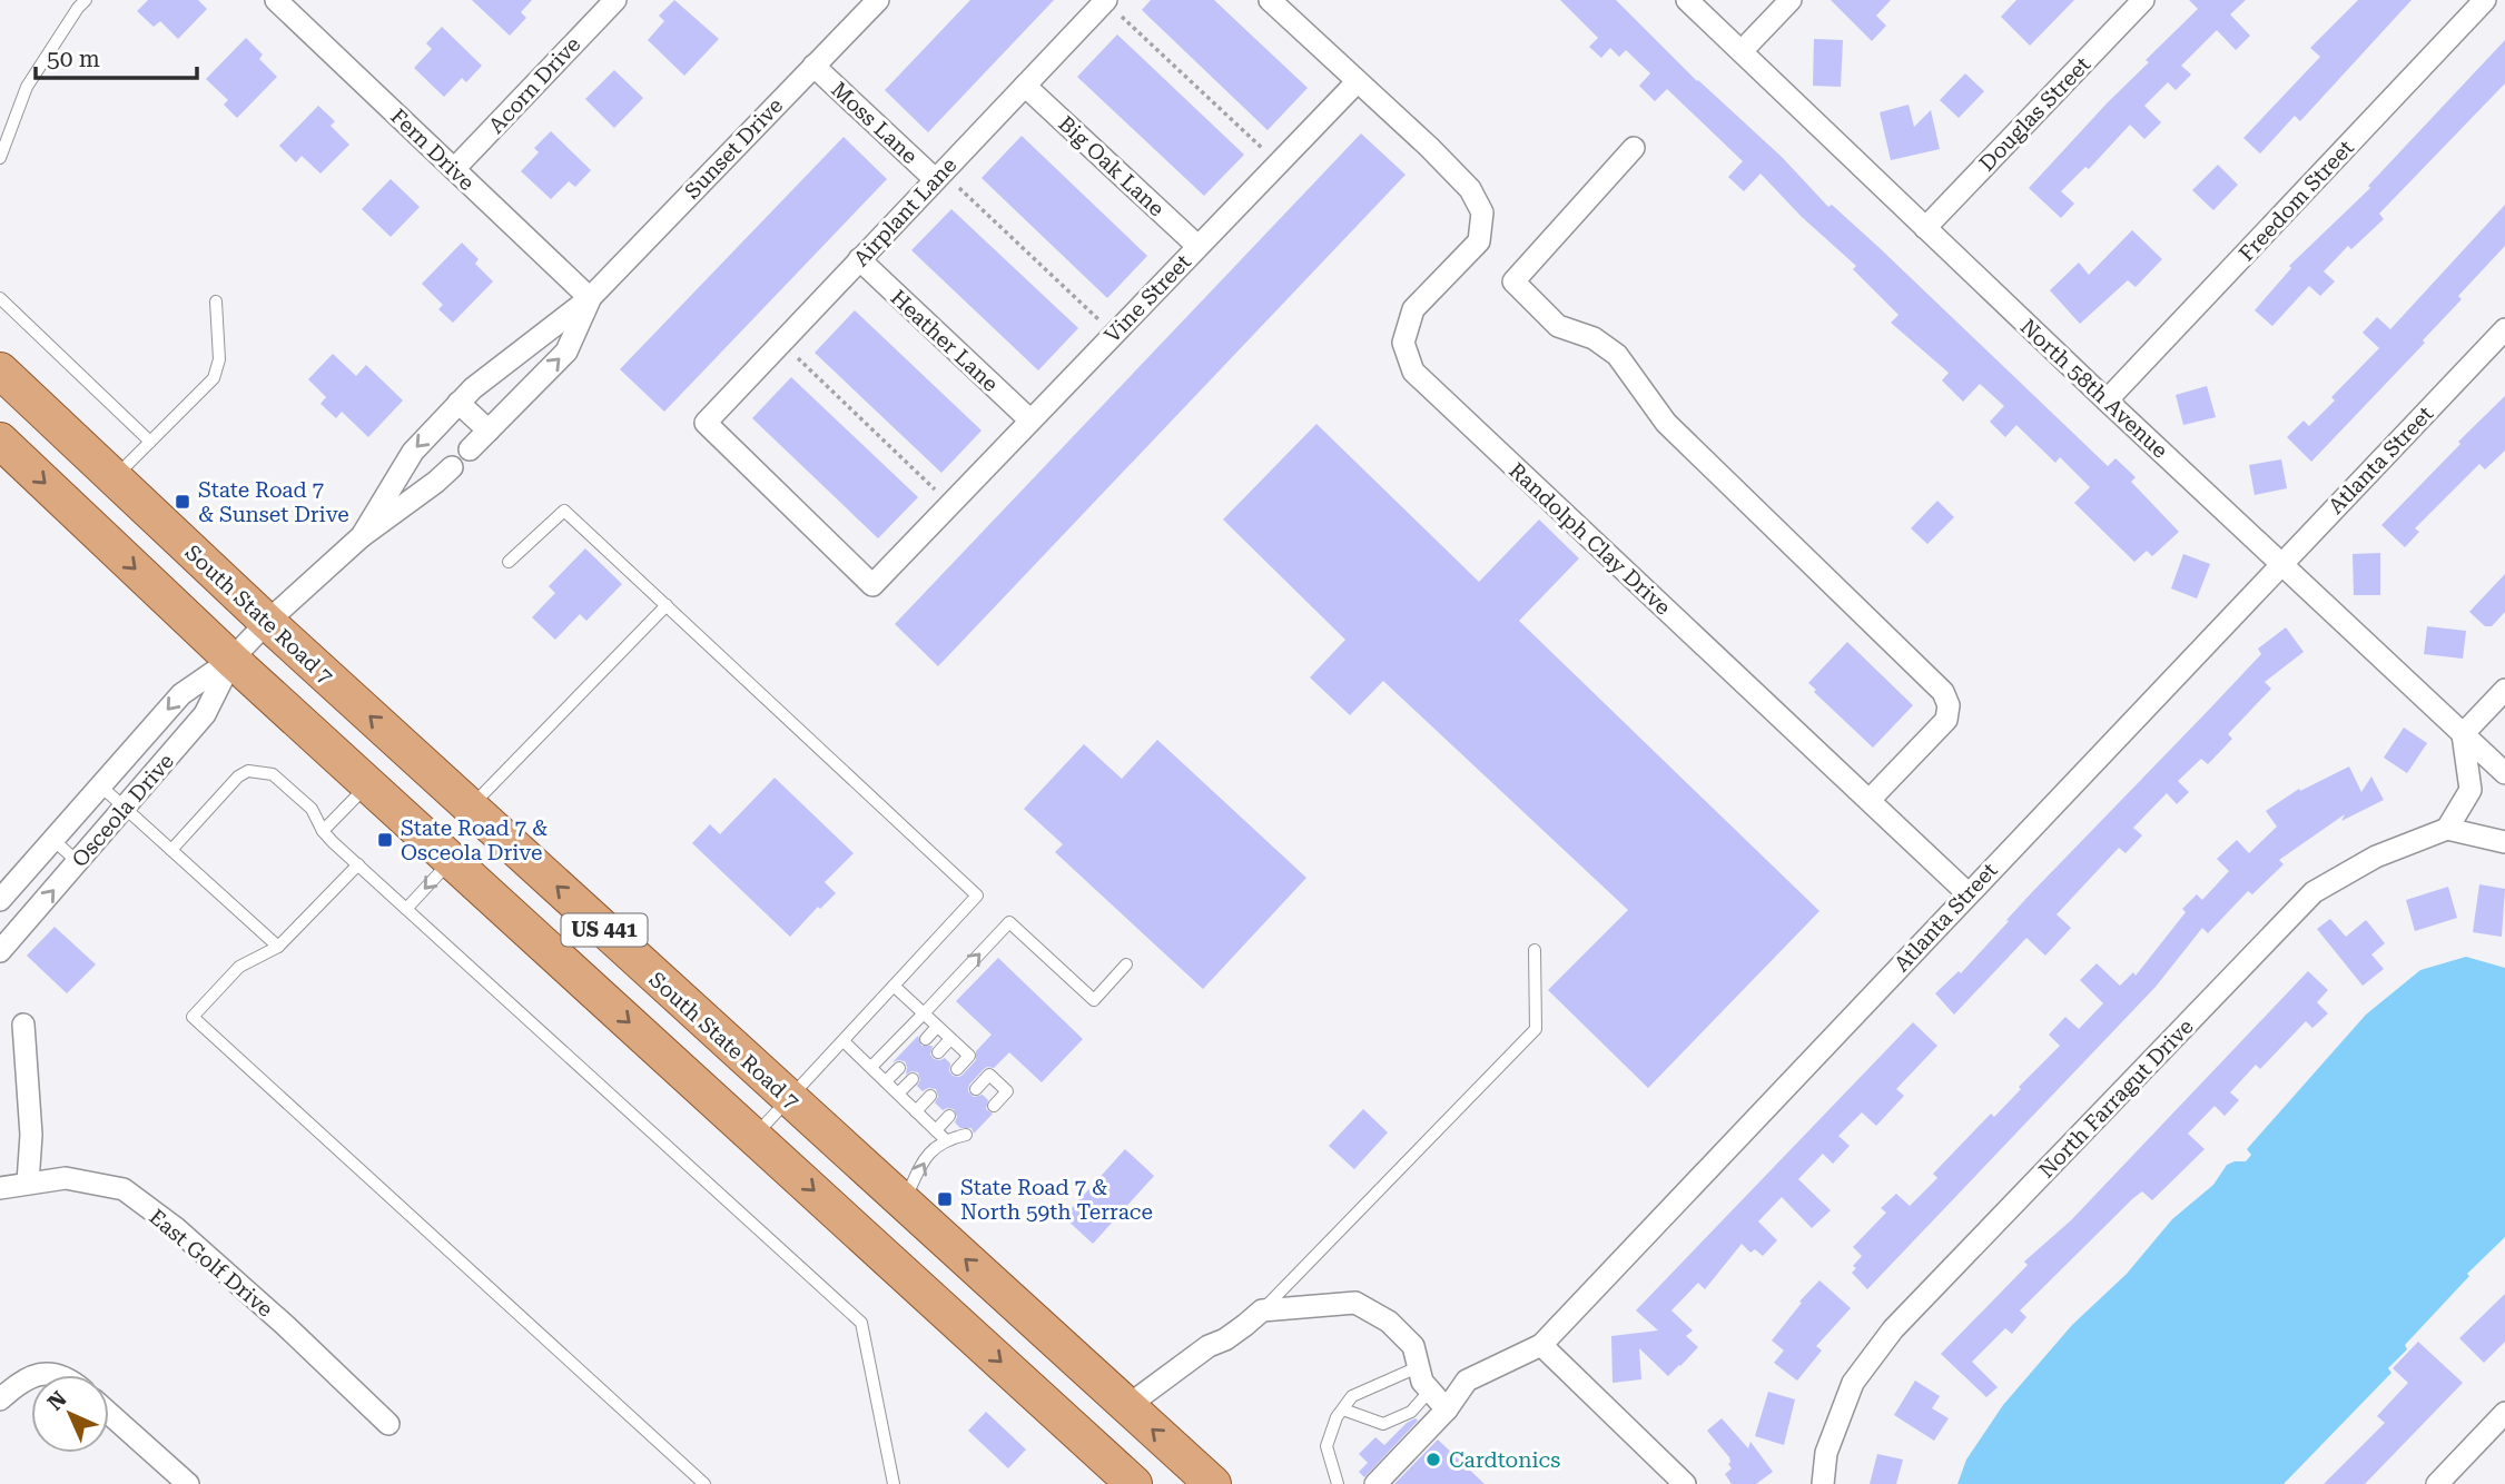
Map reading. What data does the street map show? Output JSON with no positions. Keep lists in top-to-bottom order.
{
  "streets": {
    "main road": ["South State Road 7", "US 441"],
    "street": [
      "Acorn Drive",
      "Douglas Street",
      "Moss Lane",
      "Sunset Drive",
      "Fern Drive",
      "Big Oak Lane",
      "Freedom Street",
      "Airplant Lane",
      "Vine Street",
      "Heather Lane",
      "North 58th Avenue",
      "Atlanta Street",
      "Randolph Clay Drive",
      "Osceola Drive",
      "North Farragut Drive",
      "East Golf Drive"
    ]
  },
  "crossings": [
    ["Acorn Drive", "Fern Drive"],
    ["Douglas Street", "North 58th Avenue"],
    ["Moss Lane", "Sunset Drive"],
    ["Moss Lane", "Airplant Lane"],
    ["Sunset Drive", "Fern Drive"],
    ["Sunset Drive", "South State Road 7"],
    ["Sunset Drive", "Osceola Drive"],
    ["Big Oak Lane", "Airplant Lane"],
    ["Big Oak Lane", "Vine Street"],
    ["Freedom Street", "North 58th Avenue"],
    ["Airplant Lane", "Vine Street"],
    ["Airplant Lane", "Heather Lane"],
    ["Vine Street", "Heather Lane"],
    ["Vine Street", "Randolph Clay Drive"],
    ["North 58th Avenue", "Atlanta Street"],
    ["Atlanta Street", "Randolph Clay Drive"],
    ["South State Road 7", "Osceola Drive"],
    ["Osceola Drive", "US 441"]
  ],
  "places": {
    "transit": ["State Road 7 & Sunset Drive", "State Road 7 & Osceola Drive", "State Road 7 & North 59th Terrace"],
    "other": ["Cardtonics"]
  },
  "scale_bar": "50 m",
  "north": "top left"
}
